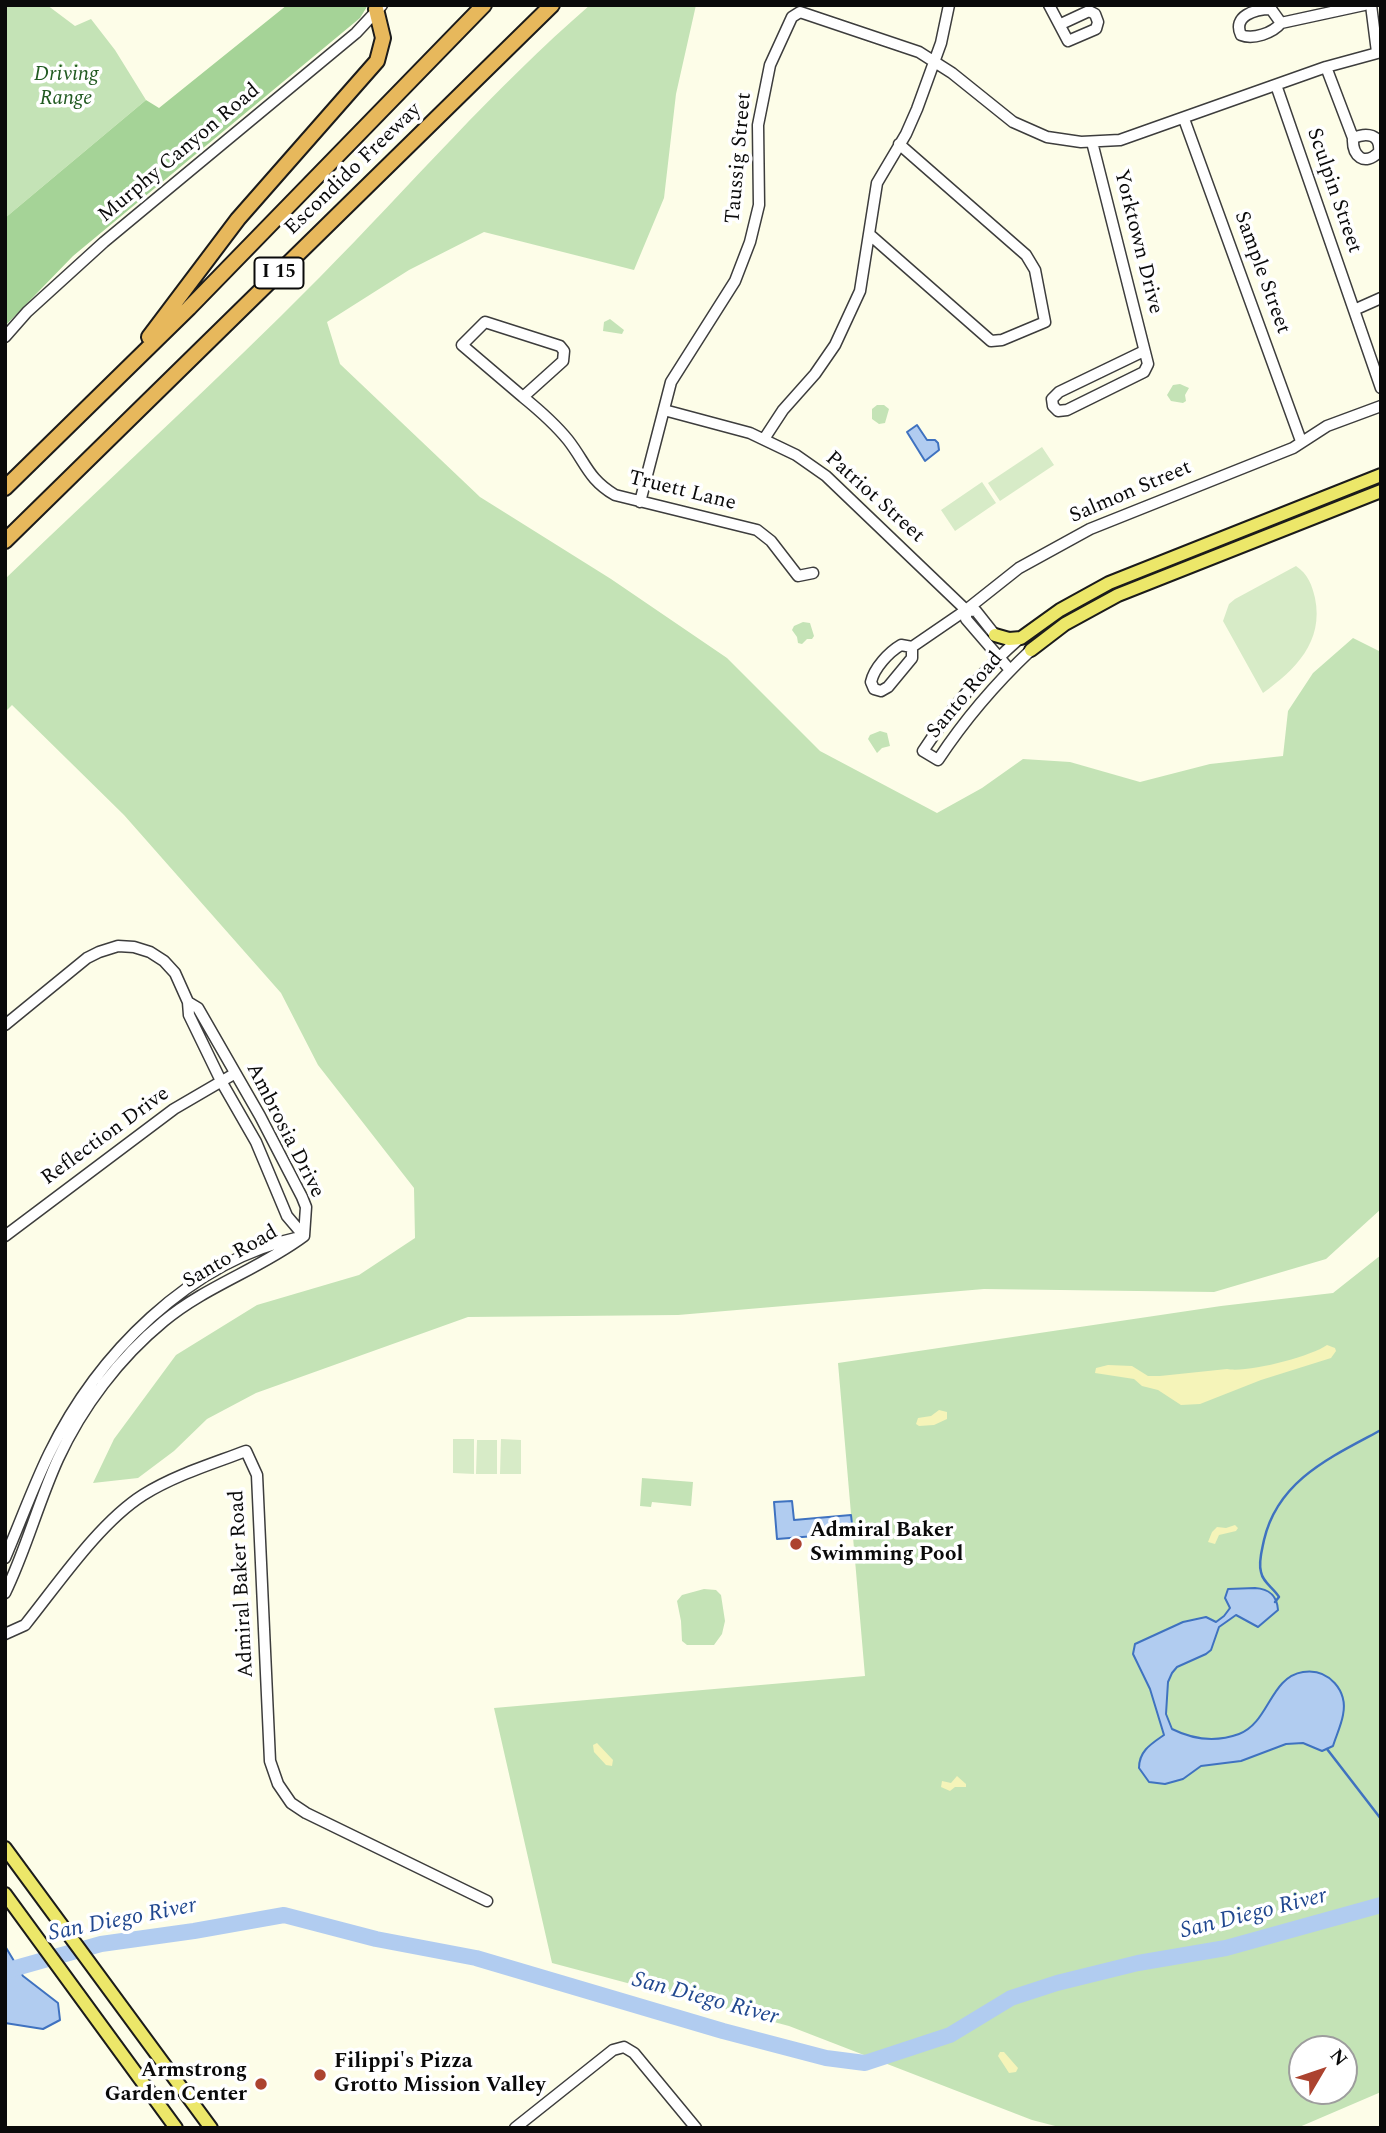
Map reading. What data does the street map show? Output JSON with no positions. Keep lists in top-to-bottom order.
{
  "streets": {
    "highway": ["Escondido Freeway", "I 15"],
    "main road": ["Santo Road"],
    "street": [
      "Murphy Canyon Road",
      "Taussig Street",
      "Sculpin Street",
      "Yorktown Drive",
      "Sample Street",
      "Truett Lane",
      "Salmon Street",
      "Patriot Street",
      "Ambrosia Drive",
      "Reflection Drive",
      "Admiral Baker Road"
    ]
  },
  "crossings": [
    ["Taussig Street", "Sculpin Street"],
    ["Taussig Street", "Yorktown Drive"],
    ["Taussig Street", "Sample Street"],
    ["Taussig Street", "Truett Lane"],
    ["Taussig Street", "Patriot Street"],
    ["Sample Street", "Salmon Street"],
    ["Salmon Street", "Patriot Street"],
    ["Patriot Street", "Santo Road"],
    ["Santo Road", "Ambrosia Drive"],
    ["Ambrosia Drive", "Reflection Drive"]
  ],
  "water": ["San Diego River"],
  "parks": ["Driving Range"],
  "places": ["Admiral Baker Swimming Pool", "Filippi's Pizza Grotto Mission Valley", "Armstrong Garden Center"],
  "north": "top right"
}
